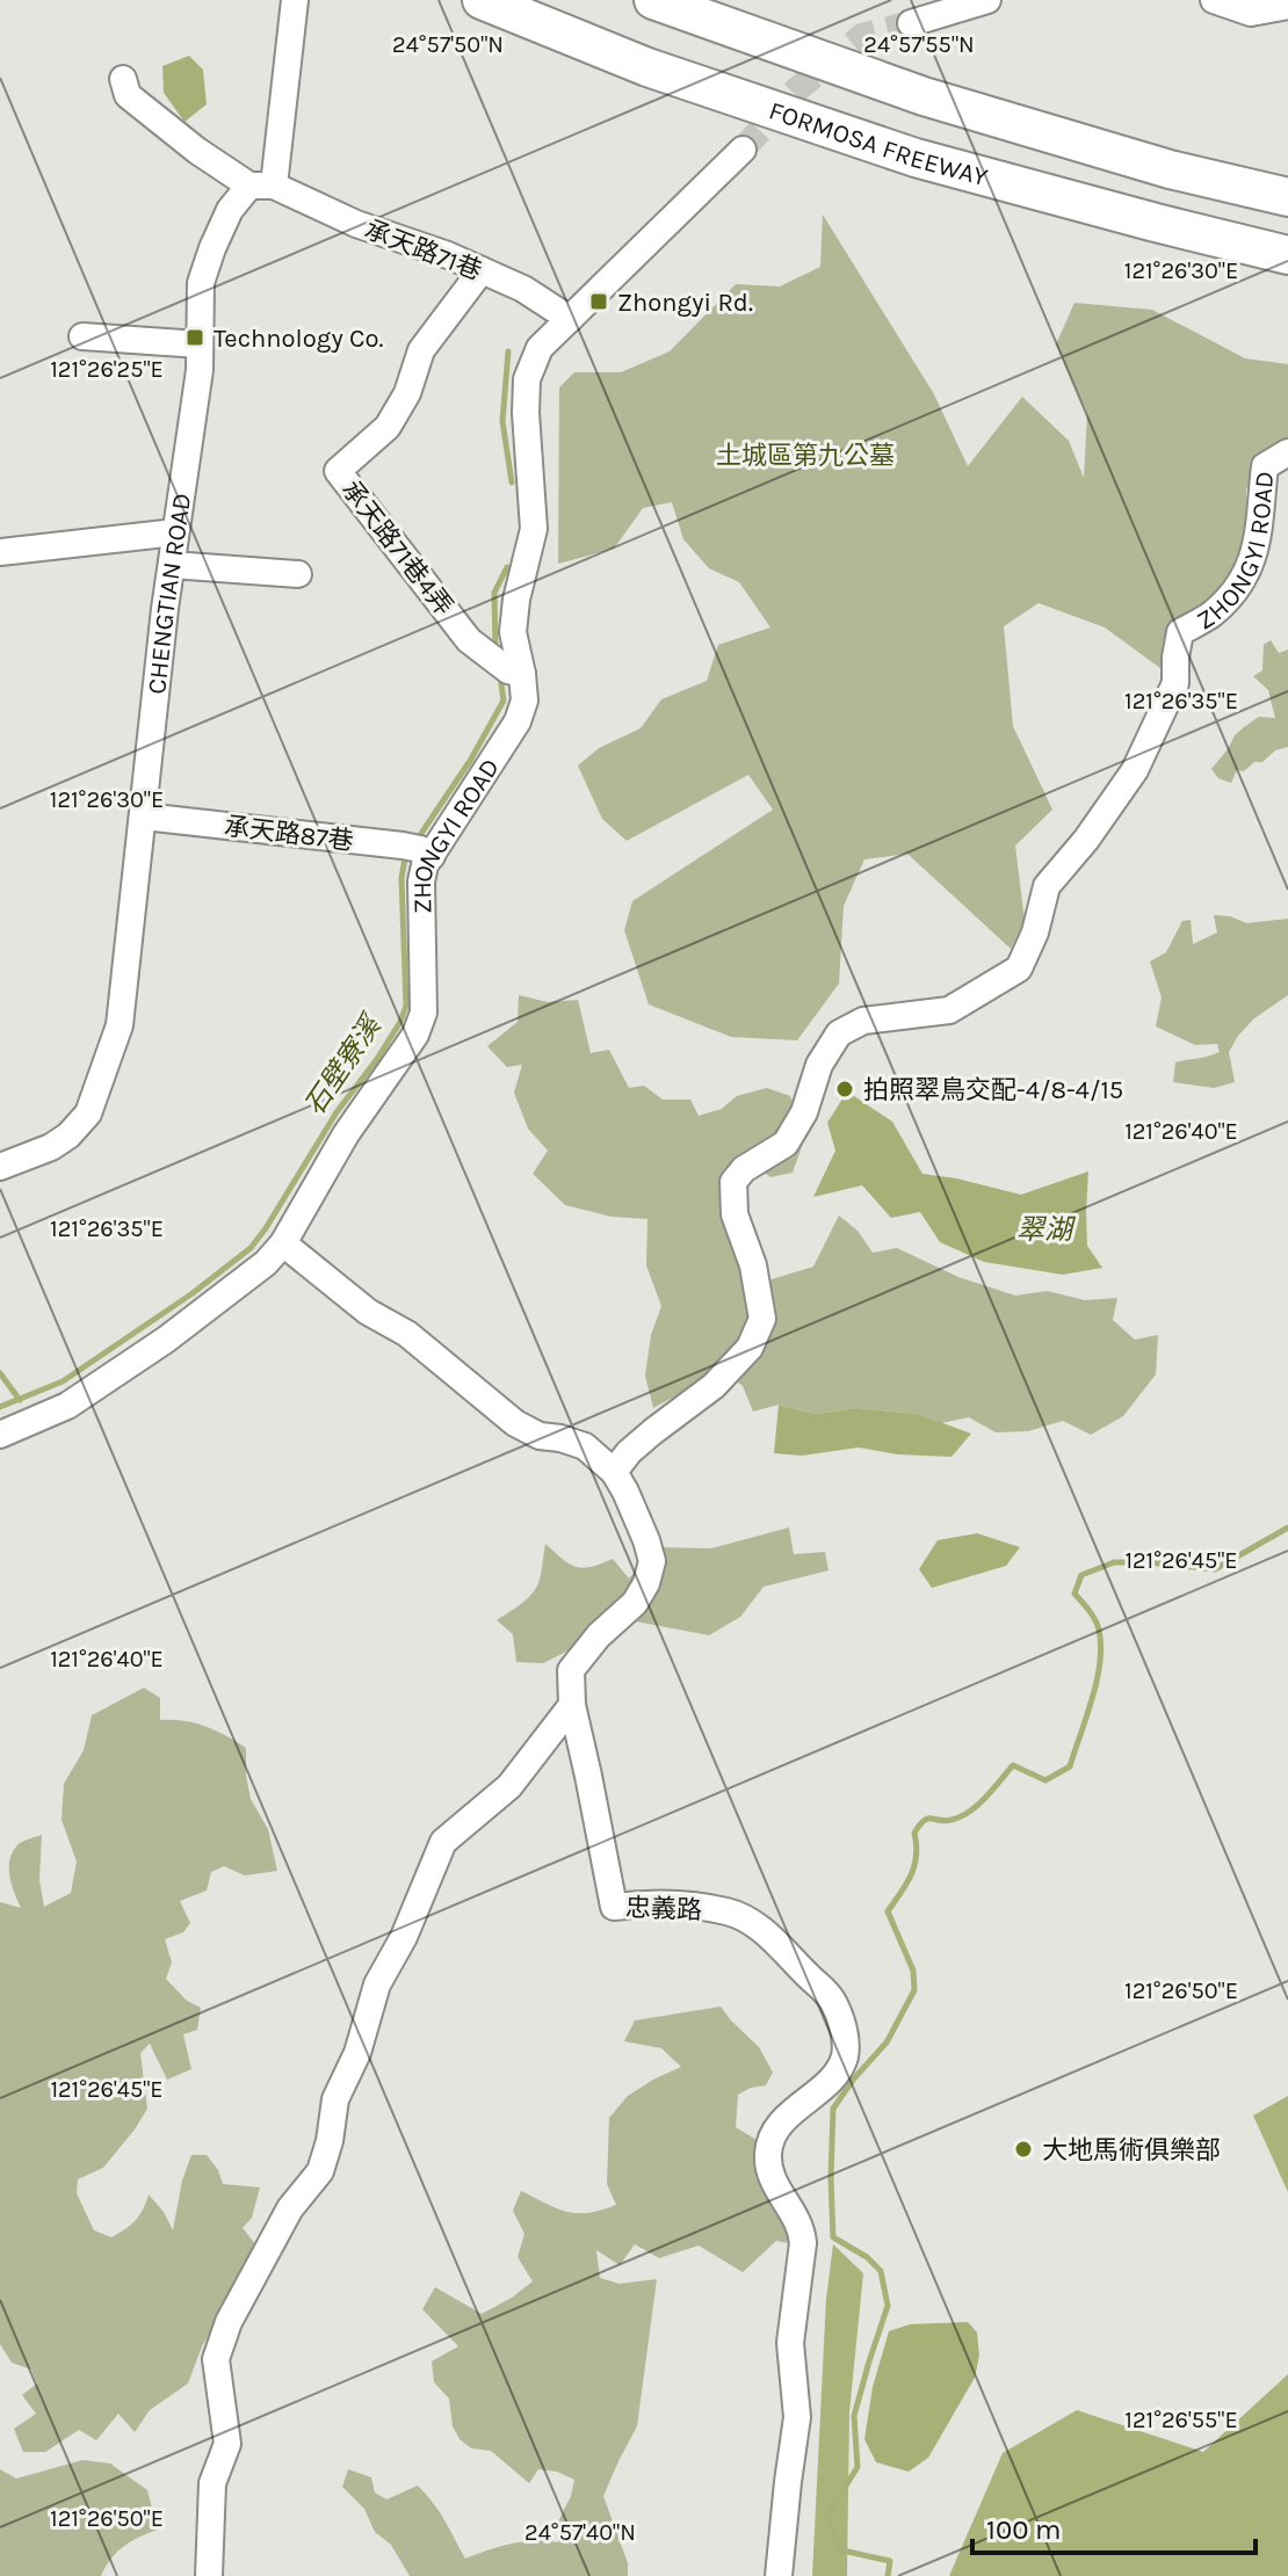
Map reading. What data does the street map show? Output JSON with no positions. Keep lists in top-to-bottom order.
{
  "streets": {
    "highway": ["FORMOSA FREEWAY"],
    "street": [
      "承天路71巷",
      "ZHONGYI ROAD",
      "承天路71巷4弄",
      "CHENGTIAN ROAD",
      "承天路87巷",
      "忠義路"
    ]
  },
  "crossings": [
    ["承天路71巷", "ZHONGYI ROAD"],
    ["承天路71巷", "承天路71巷4弄"],
    ["承天路71巷", "CHENGTIAN ROAD"],
    ["ZHONGYI ROAD", "承天路71巷4弄"],
    ["ZHONGYI ROAD", "承天路87巷"],
    ["ZHONGYI ROAD", "忠義路"],
    ["CHENGTIAN ROAD", "承天路87巷"]
  ],
  "water": ["石壁寮溪", "翠湖"],
  "parks": ["土城區第九公墓"],
  "places": {
    "transit": ["Zhongyi Rd.", "Technology Co."],
    "other": ["拍照翠鳥交配-4/8-4/15", "大地馬術俱樂部"]
  },
  "scale_bar": "100 m",
  "coordinates": [
    "24°57'50\"N",
    "24°57'55\"N",
    "121°26'30\"E",
    "121°26'25\"E",
    "121°26'35\"E",
    "121°26'40\"E",
    "121°26'45\"E",
    "121°26'50\"E",
    "121°26'55\"E",
    "24°57'40\"N"
  ]
}
